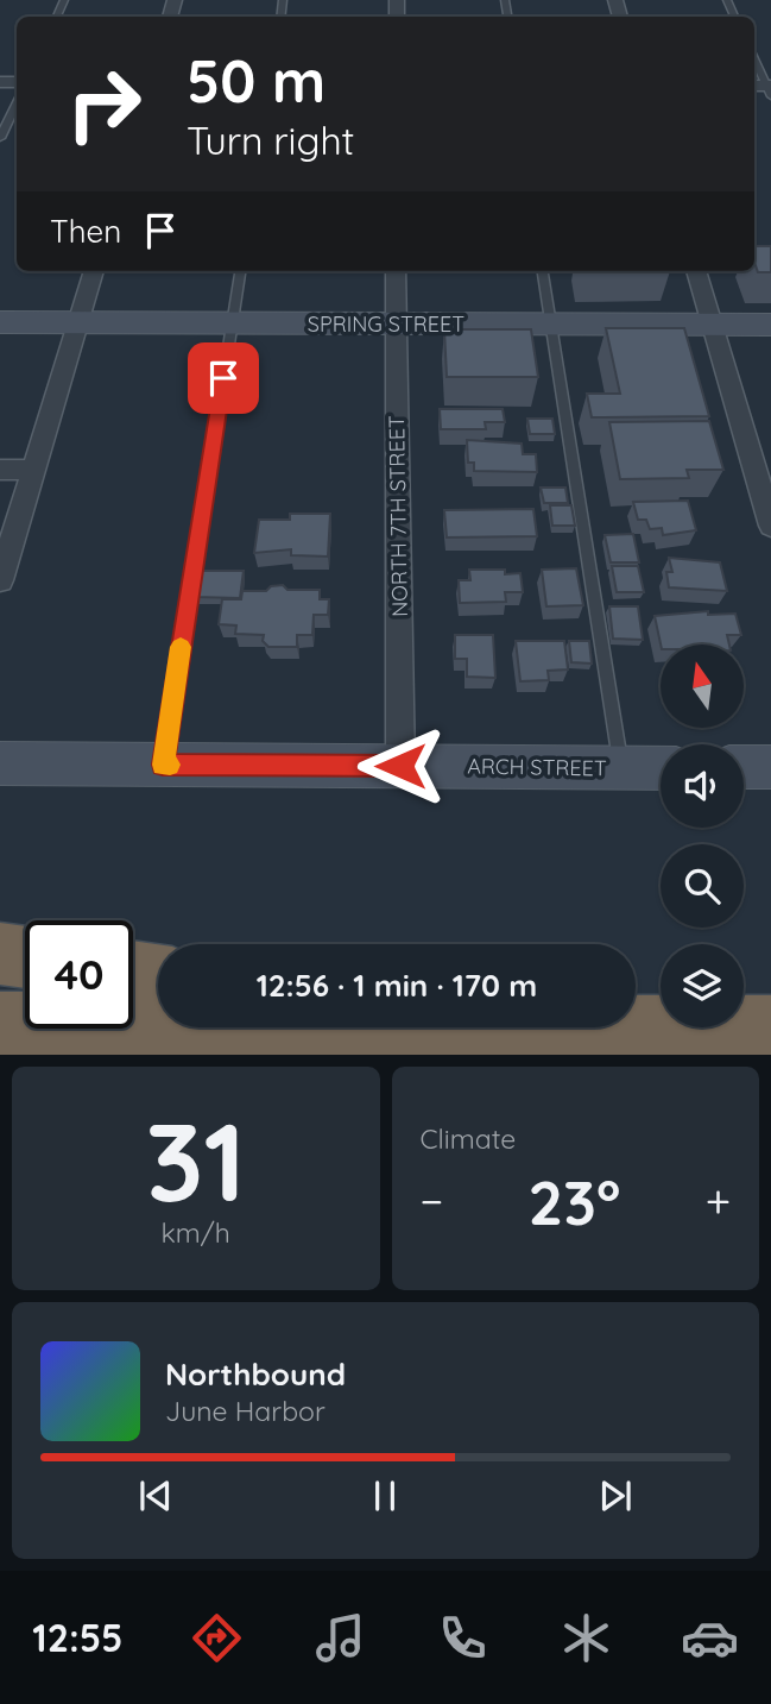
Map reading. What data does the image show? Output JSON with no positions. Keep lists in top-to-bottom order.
{
  "streets": {
    "main road": ["SPRING STREET", "ARCH STREET"],
    "street": ["NORTH 7TH STREET"]
  },
  "crossings": [
    ["SPRING STREET", "NORTH 7TH STREET"],
    ["NORTH 7TH STREET", "ARCH STREET"]
  ],
  "north": "top",
  "page": {
    "turn": ["50 m", "Turn right"],
    "then": "Then",
    "limit": "40",
    "trip": "12:56 · 1 min · 170 m",
    "tile": [
      ["31", "km/h"],
      "Climate"
    ],
    "heat": ["−", "23°", "+"],
    "song": ["Northbound", "June Harbor"],
    "tabs": "12:55"
  }
}
